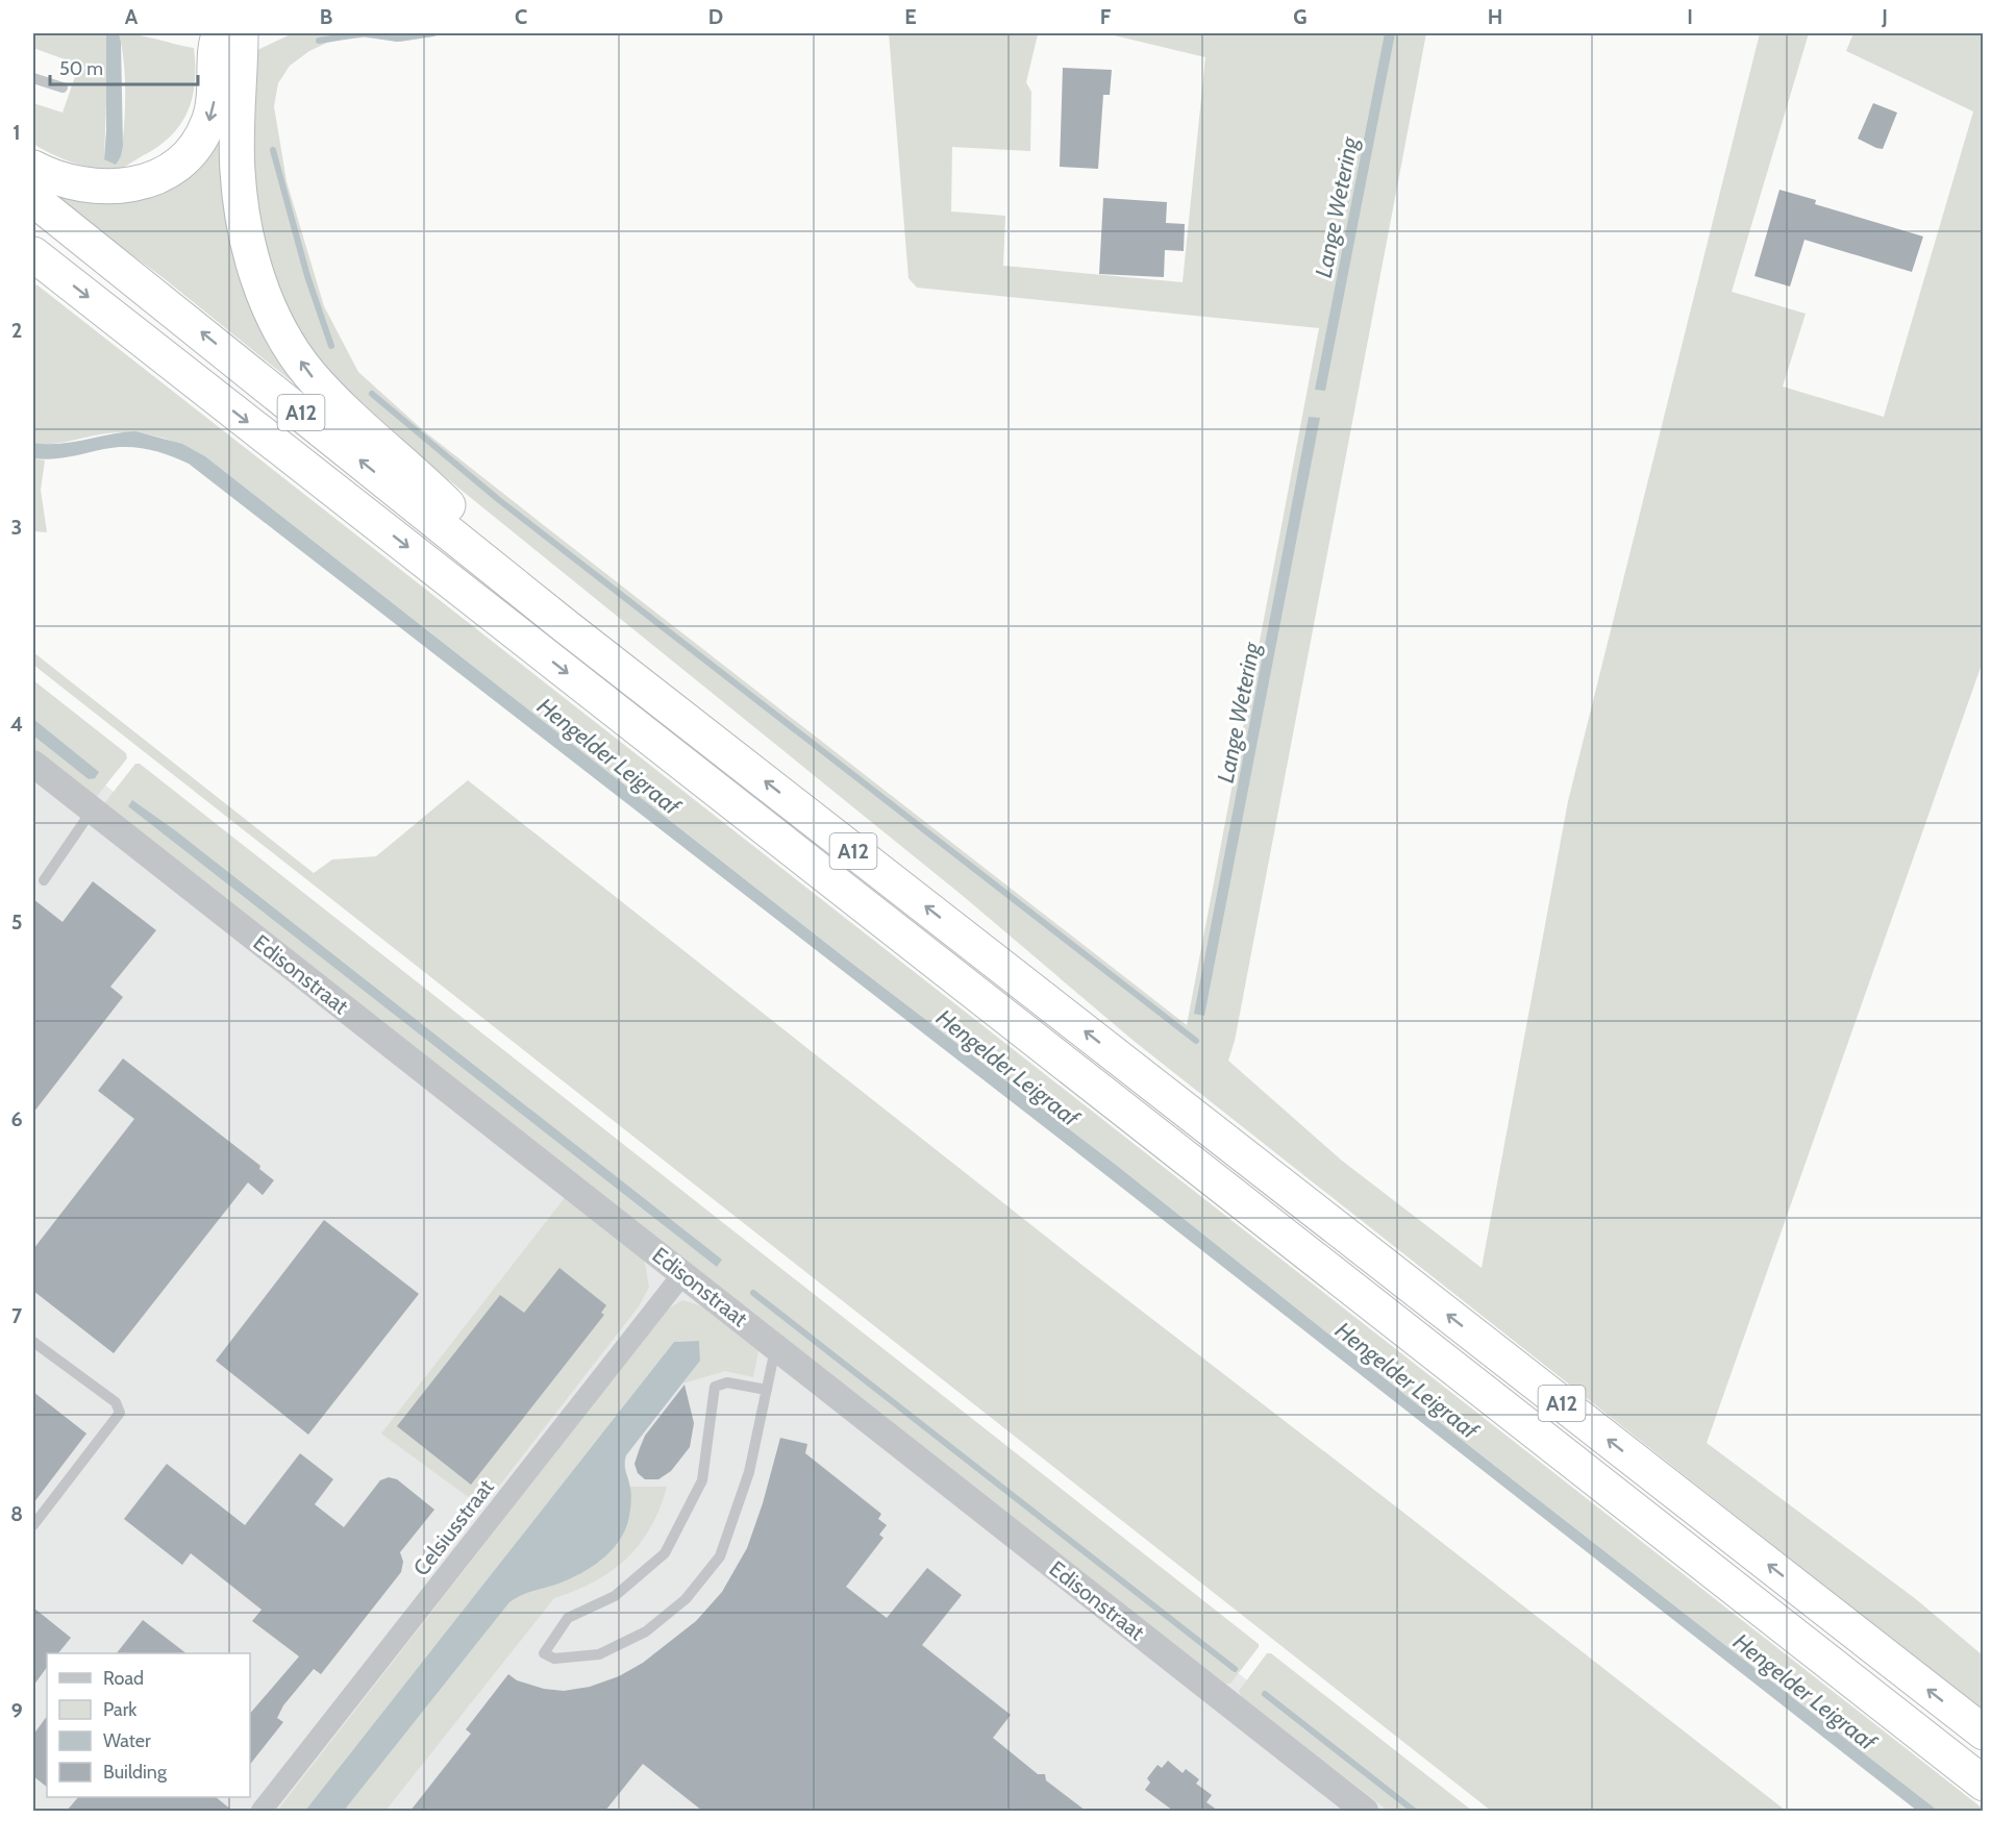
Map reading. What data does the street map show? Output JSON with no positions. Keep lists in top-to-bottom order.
{
  "streets": {
    "highway": ["A12"],
    "street": ["Edisonstraat", "Celsiusstraat"]
  },
  "crossings": [
    ["Edisonstraat", "Celsiusstraat"]
  ],
  "water": ["Lange Wetering", "Hengelder Leigraaf"],
  "legend": [
    "Road",
    "Park",
    "Water",
    "Building"
  ],
  "scale_bar": "50 m",
  "grid": {
    "columns": [
      "A",
      "B",
      "C",
      "D",
      "E",
      "F",
      "G",
      "H",
      "I",
      "J"
    ],
    "rows": [
      "1",
      "2",
      "3",
      "4",
      "5",
      "6",
      "7",
      "8",
      "9"
    ]
  }
}
